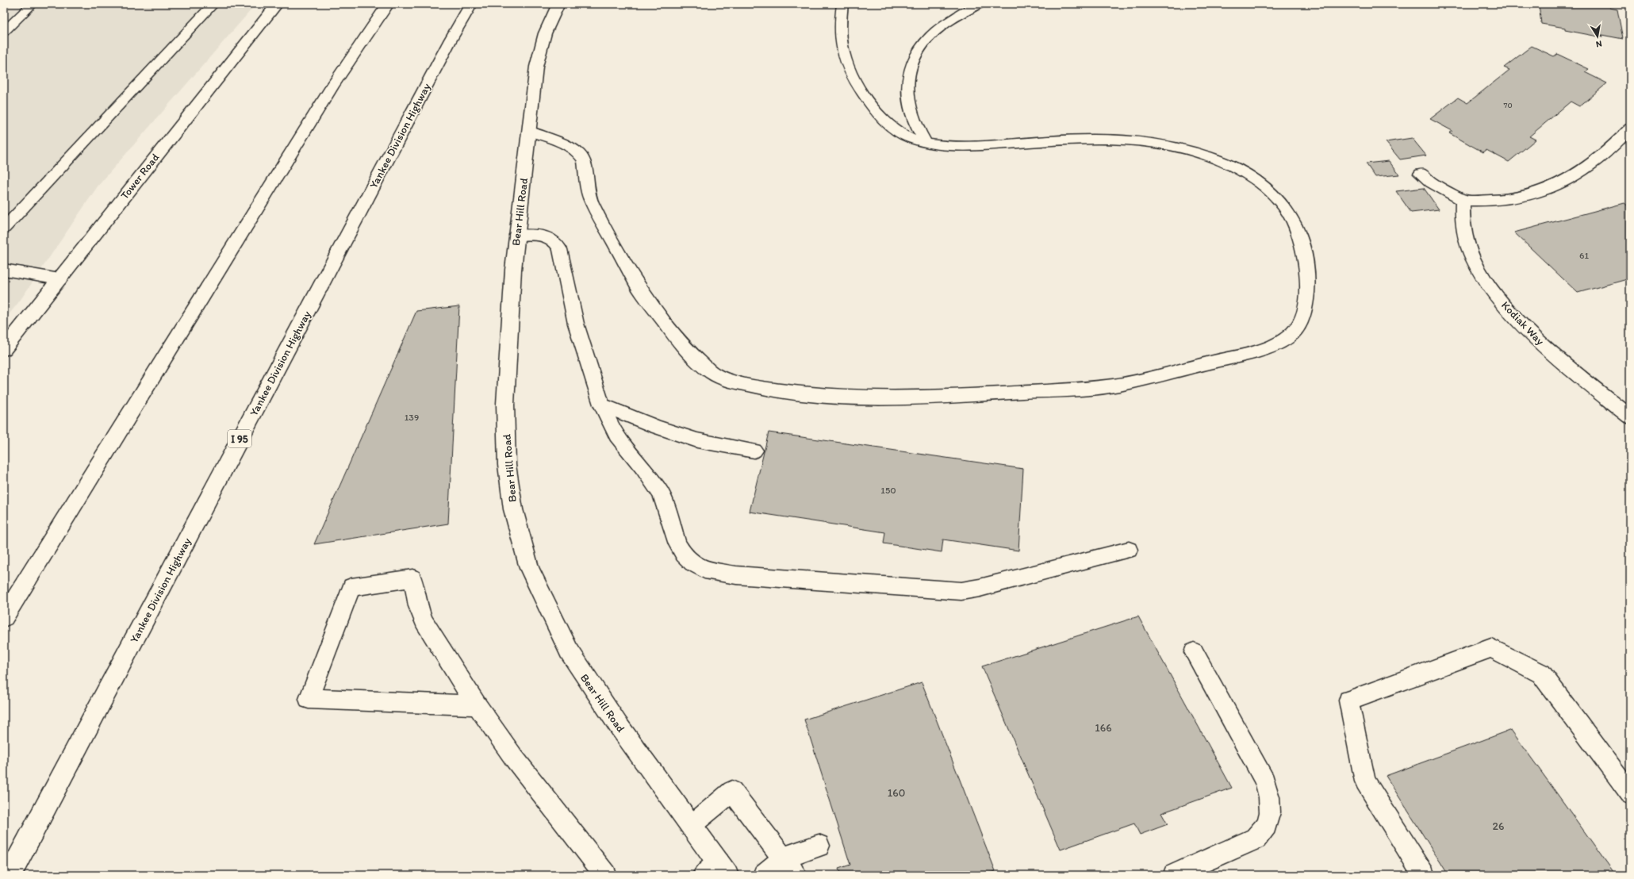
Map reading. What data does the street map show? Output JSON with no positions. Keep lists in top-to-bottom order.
{
  "streets": {
    "main road": [
      "Yankee Division Highway",
      "Tower Road",
      "Bear Hill Road",
      "Kodiak Way",
      "I 95"
    ]
  },
  "house_numbers": [
    "70",
    "61",
    "139",
    "150",
    "166",
    "160",
    "26"
  ],
  "north": "bottom"
}
